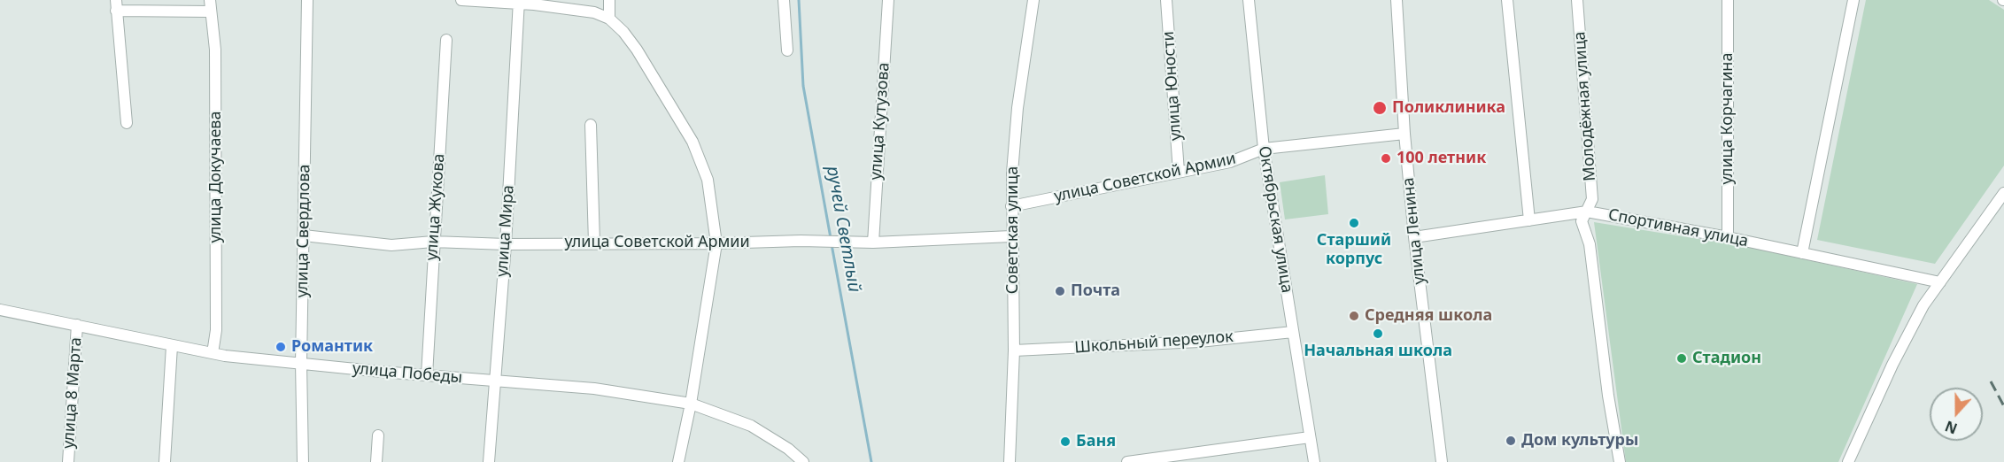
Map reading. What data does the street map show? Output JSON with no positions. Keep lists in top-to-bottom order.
{
  "streets": {
    "street": [
      "улица Юности",
      "Молодёжная улица",
      "улица Корчагина",
      "улица Кутузова",
      "улица Докучаева",
      "улица Советской Армии",
      "улица Жукова",
      "Октябрьская улица",
      "Спортивная улица",
      "Советская улица",
      "улица Свердлова",
      "улица Мира",
      "улица Ленина",
      "Школьный переулок",
      "улица Победы",
      "улица 8 Марта"
    ]
  },
  "crossings": [
    ["улица Юности", "улица Советской Армии"],
    ["Молодёжная улица", "Спортивная улица"],
    ["улица Корчагина", "Спортивная улица"],
    ["улица Кутузова", "улица Советской Армии"],
    ["улица Докучаева", "улица Победы"],
    ["улица Советской Армии", "улица Жукова"],
    ["улица Советской Армии", "Октябрьская улица"],
    ["улица Советской Армии", "Советская улица"],
    ["улица Советской Армии", "улица Свердлова"],
    ["улица Советской Армии", "улица Мира"],
    ["улица Советской Армии", "улица Ленина"],
    ["улица Жукова", "улица Победы"],
    ["Октябрьская улица", "Школьный переулок"],
    ["Спортивная улица", "улица Ленина"],
    ["Советская улица", "Школьный переулок"],
    ["улица Свердлова", "улица Победы"],
    ["улица Мира", "улица Победы"],
    ["улица Победы", "улица 8 Марта"]
  ],
  "water": ["ручей Светлый"],
  "places": [
    "Поликлиника",
    "100 летник",
    "Старший корпус",
    "Почта",
    "Средняя школа",
    "Начальная школа",
    "Романтик",
    "Стадион",
    "Дом культуры",
    "Баня"
  ],
  "north": "bottom"
}
